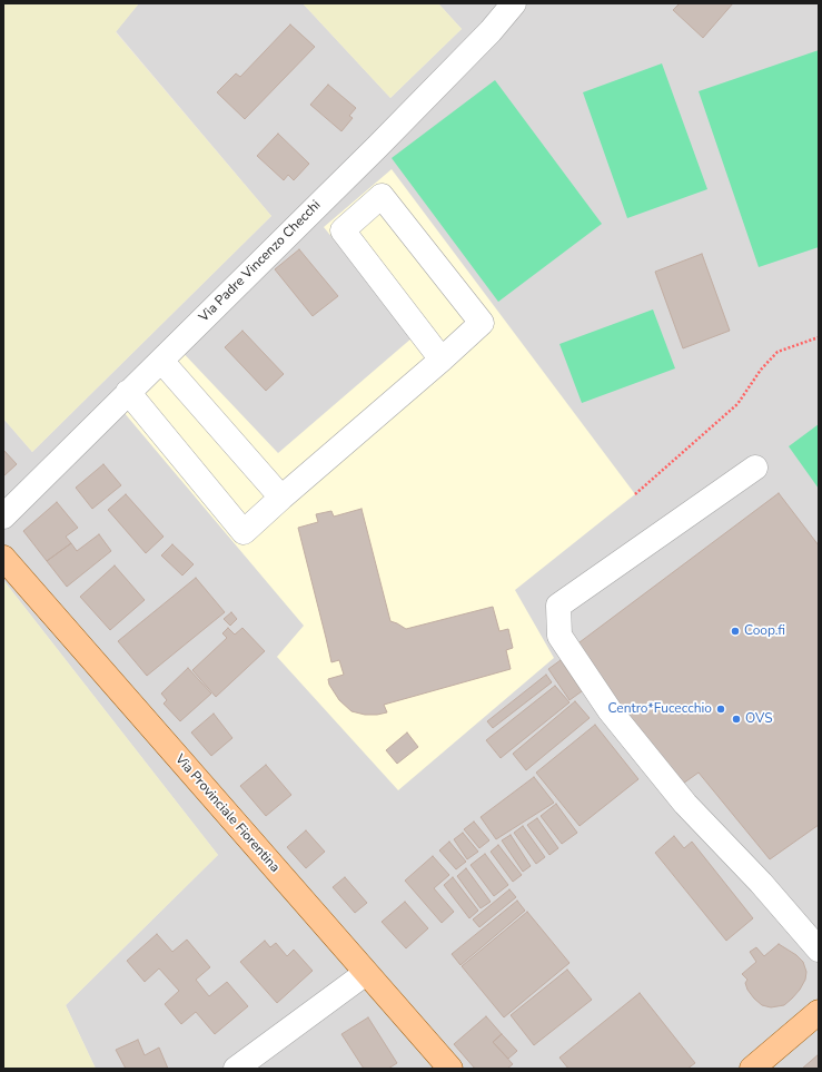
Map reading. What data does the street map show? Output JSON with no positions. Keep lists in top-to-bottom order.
{
  "streets": {
    "main road": ["Via Provinciale Fiorentina"],
    "street": ["Via Padre Vincenzo Checchi"]
  },
  "places": ["Coop.fi", "Centro*Fucecchio", "OVS"]
}
